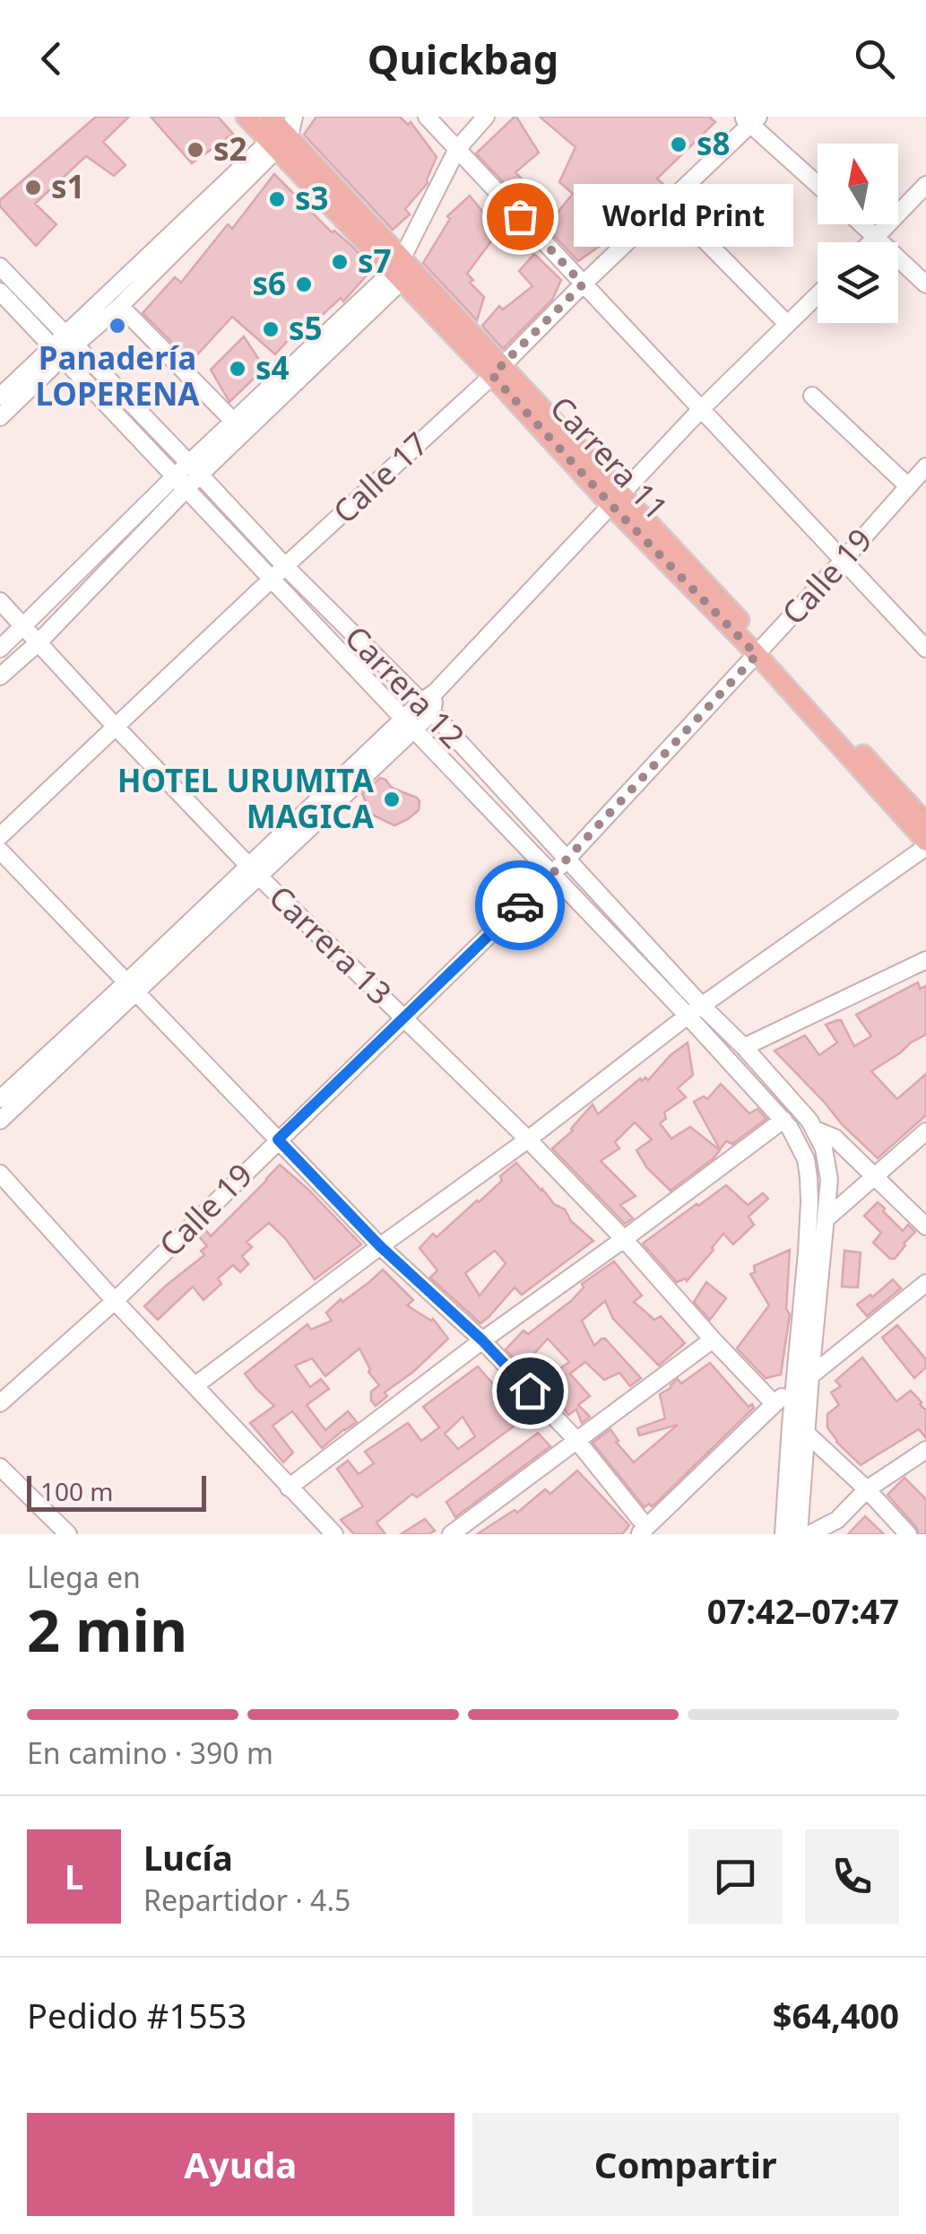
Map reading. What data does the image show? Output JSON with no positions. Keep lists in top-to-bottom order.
{
  "streets": {
    "main road": ["Carrera 11"],
    "street": [
      "Calle 17",
      "Calle 19",
      "Carrera 12",
      "Carrera 13"
    ]
  },
  "crossings": [
    ["Carrera 11", "Calle 17"],
    ["Carrera 11", "Calle 19"],
    ["Calle 17", "Carrera 12"],
    ["Calle 17", "Carrera 13"],
    ["Calle 19", "Carrera 12"],
    ["Calle 19", "Carrera 13"]
  ],
  "places": [
    "s8",
    "s2",
    "s1",
    "s3",
    "World Print",
    "s7",
    "s6",
    "Panadería LOPERENA",
    "s5",
    "s4",
    "HOTEL URUMITA MAGICA"
  ],
  "scale_bar": "100 m",
  "north": "top",
  "page": {
    "header": "Quickbag",
    "bubble": "World Print",
    "scale": "100 m",
    "heading": ["2 min", "Llega en", "07:42–07:47"],
    "panel": [
      "Lucía",
      "Repartidor · 4.5",
      "Pedido #1553",
      "$64,400"
    ],
    "bar": "En camino · 390 m",
    "round": "L",
    "buttons": ["Ayuda", "Compartir"]
  }
}
